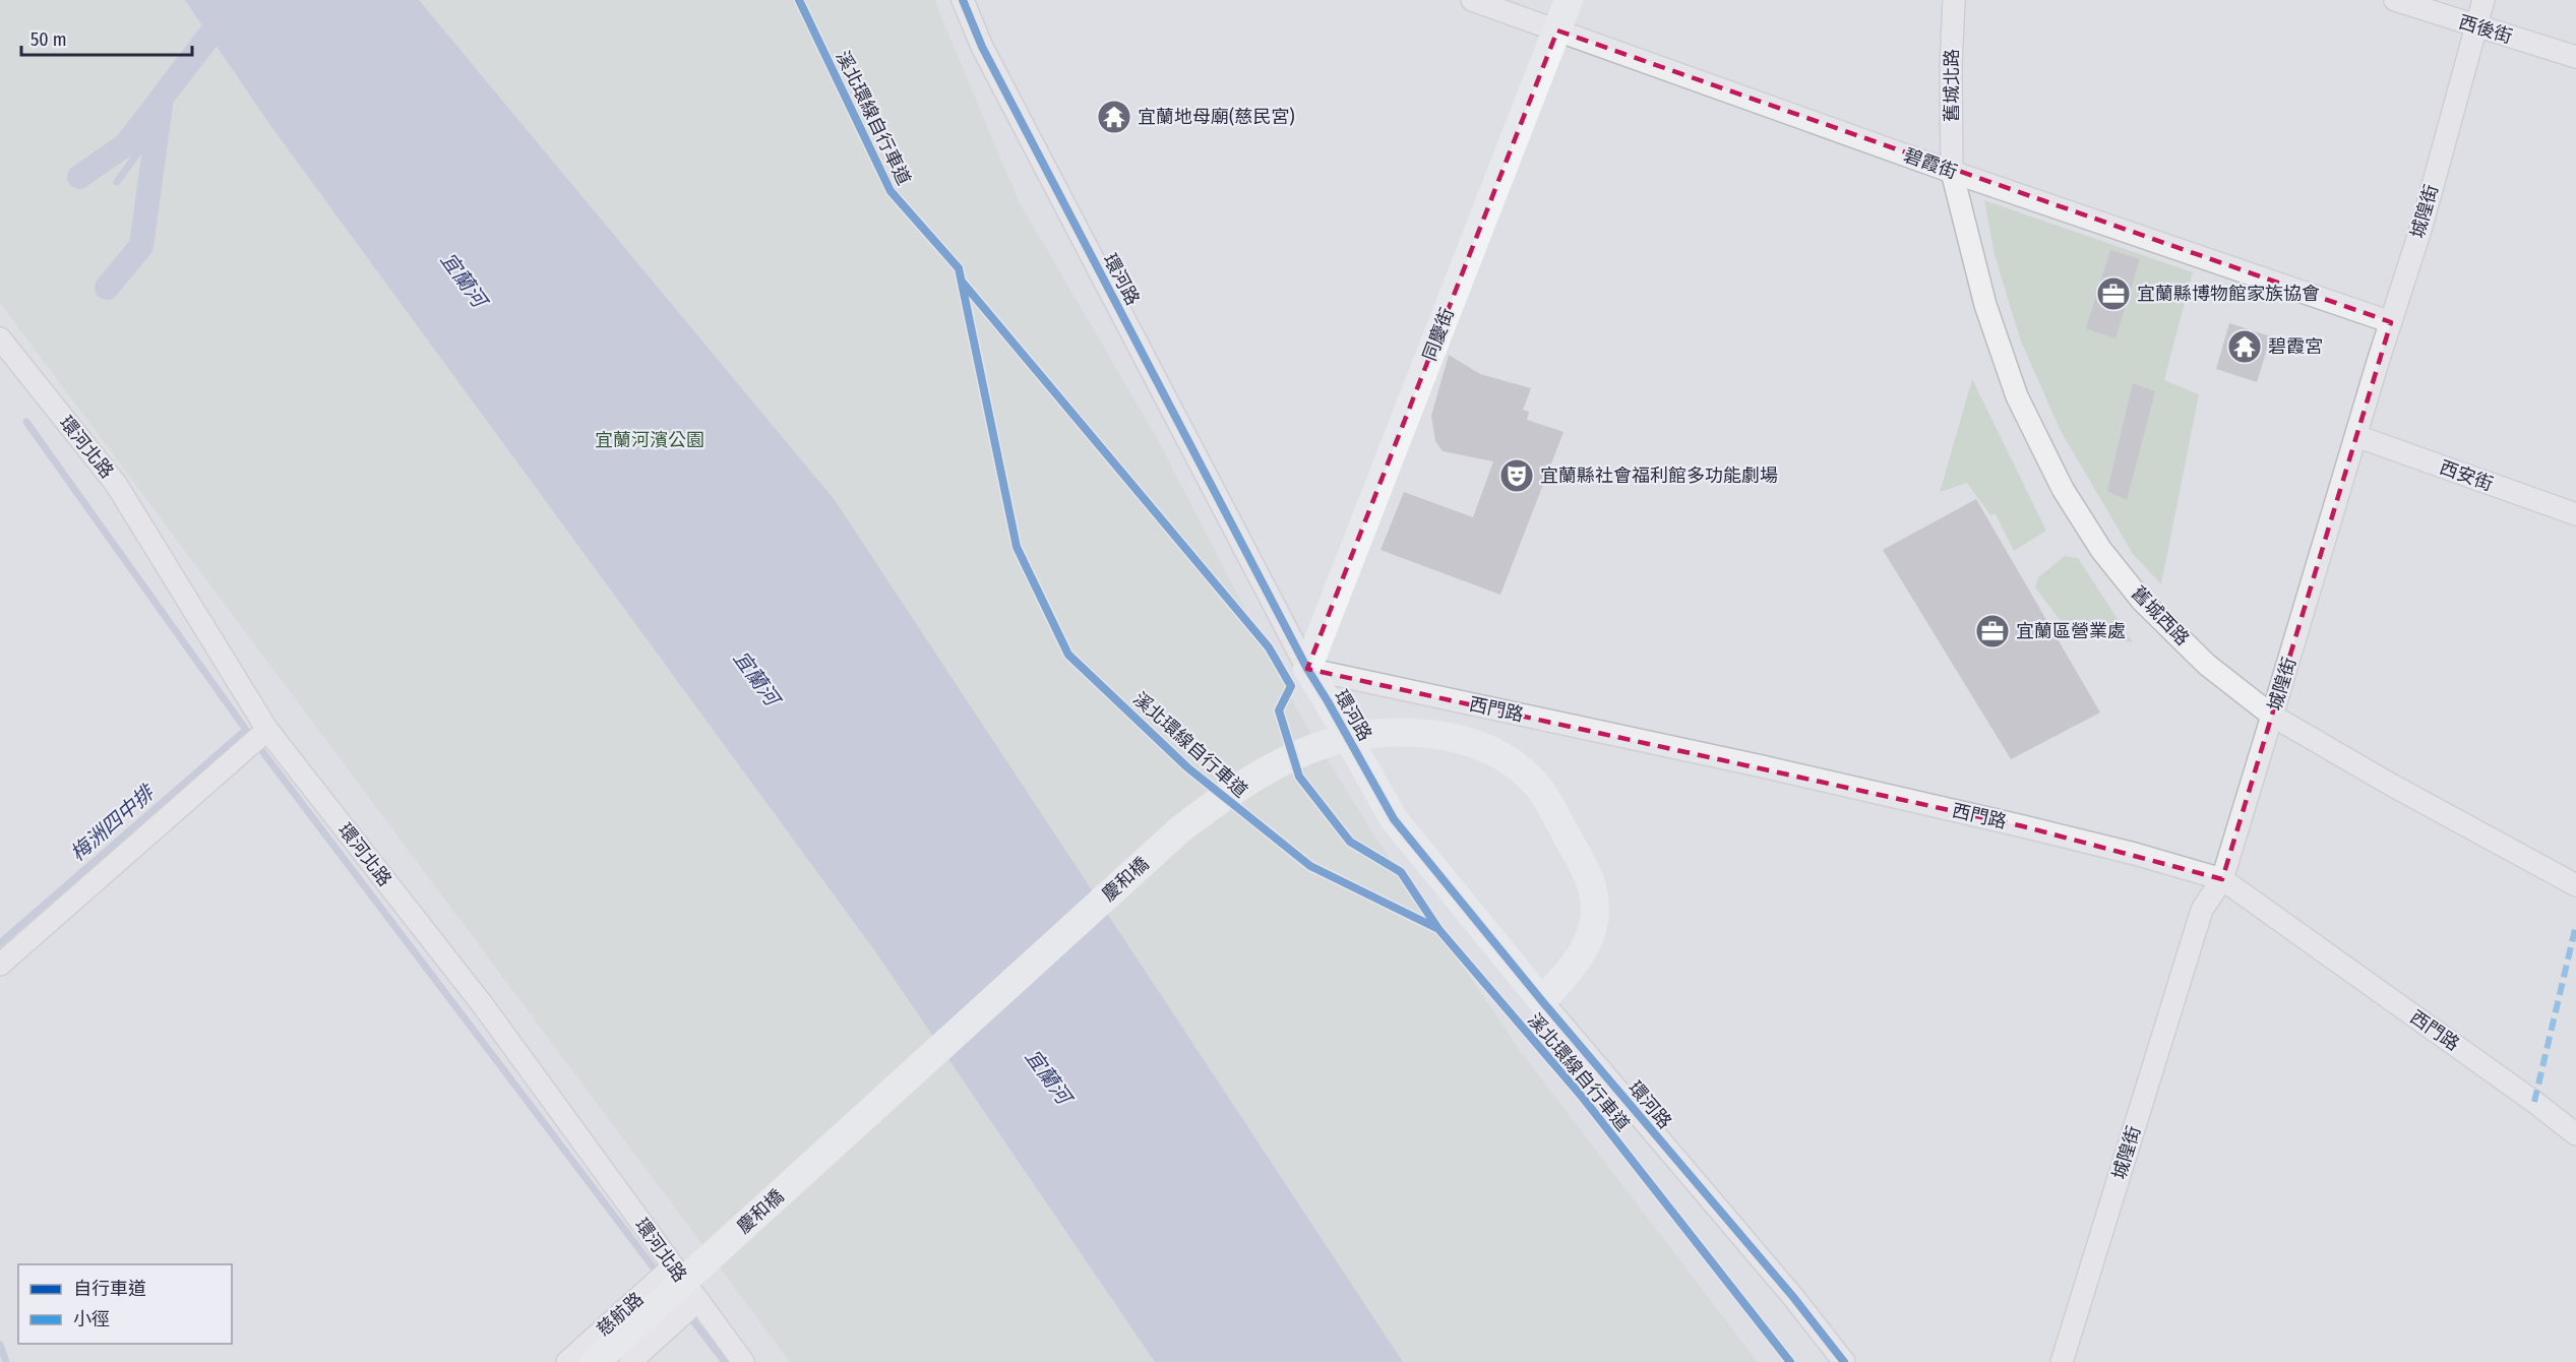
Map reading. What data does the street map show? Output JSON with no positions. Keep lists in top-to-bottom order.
{
  "streets": {
    "street": [
      "西後街",
      "舊城北路",
      "碧霞街",
      "城隍街",
      "環河路",
      "同慶街",
      "環河北路",
      "西安街",
      "舊城西路",
      "西門路",
      "慶和橋",
      "慈航路"
    ],
    "cycle path": ["溪北環線自行車道"]
  },
  "crossings": [
    ["西後街", "城隍街"],
    ["舊城北路", "碧霞街"],
    ["舊城北路", "舊城西路"],
    ["碧霞街", "城隍街"],
    ["碧霞街", "同慶街"],
    ["碧霞街", "舊城西路"],
    ["城隍街", "西安街"],
    ["城隍街", "舊城西路"],
    ["城隍街", "西門路"],
    ["環河路", "同慶街"],
    ["環河路", "西門路"],
    ["環河路", "慶和橋"],
    ["同慶街", "西門路"],
    ["環河北路", "慈航路"]
  ],
  "water": ["宜蘭河", "梅洲四中排"],
  "parks": ["宜蘭河濱公園"],
  "places": {
    "temple": ["宜蘭地母廟(慈民宮)", "碧霞宮"],
    "office": ["宜蘭縣博物館家族協會", "宜蘭區營業處"],
    "theatre": ["宜蘭縣社會福利館多功能劇場"]
  },
  "legend": ["自行車道", "小徑"],
  "scale_bar": "50 m"
}
